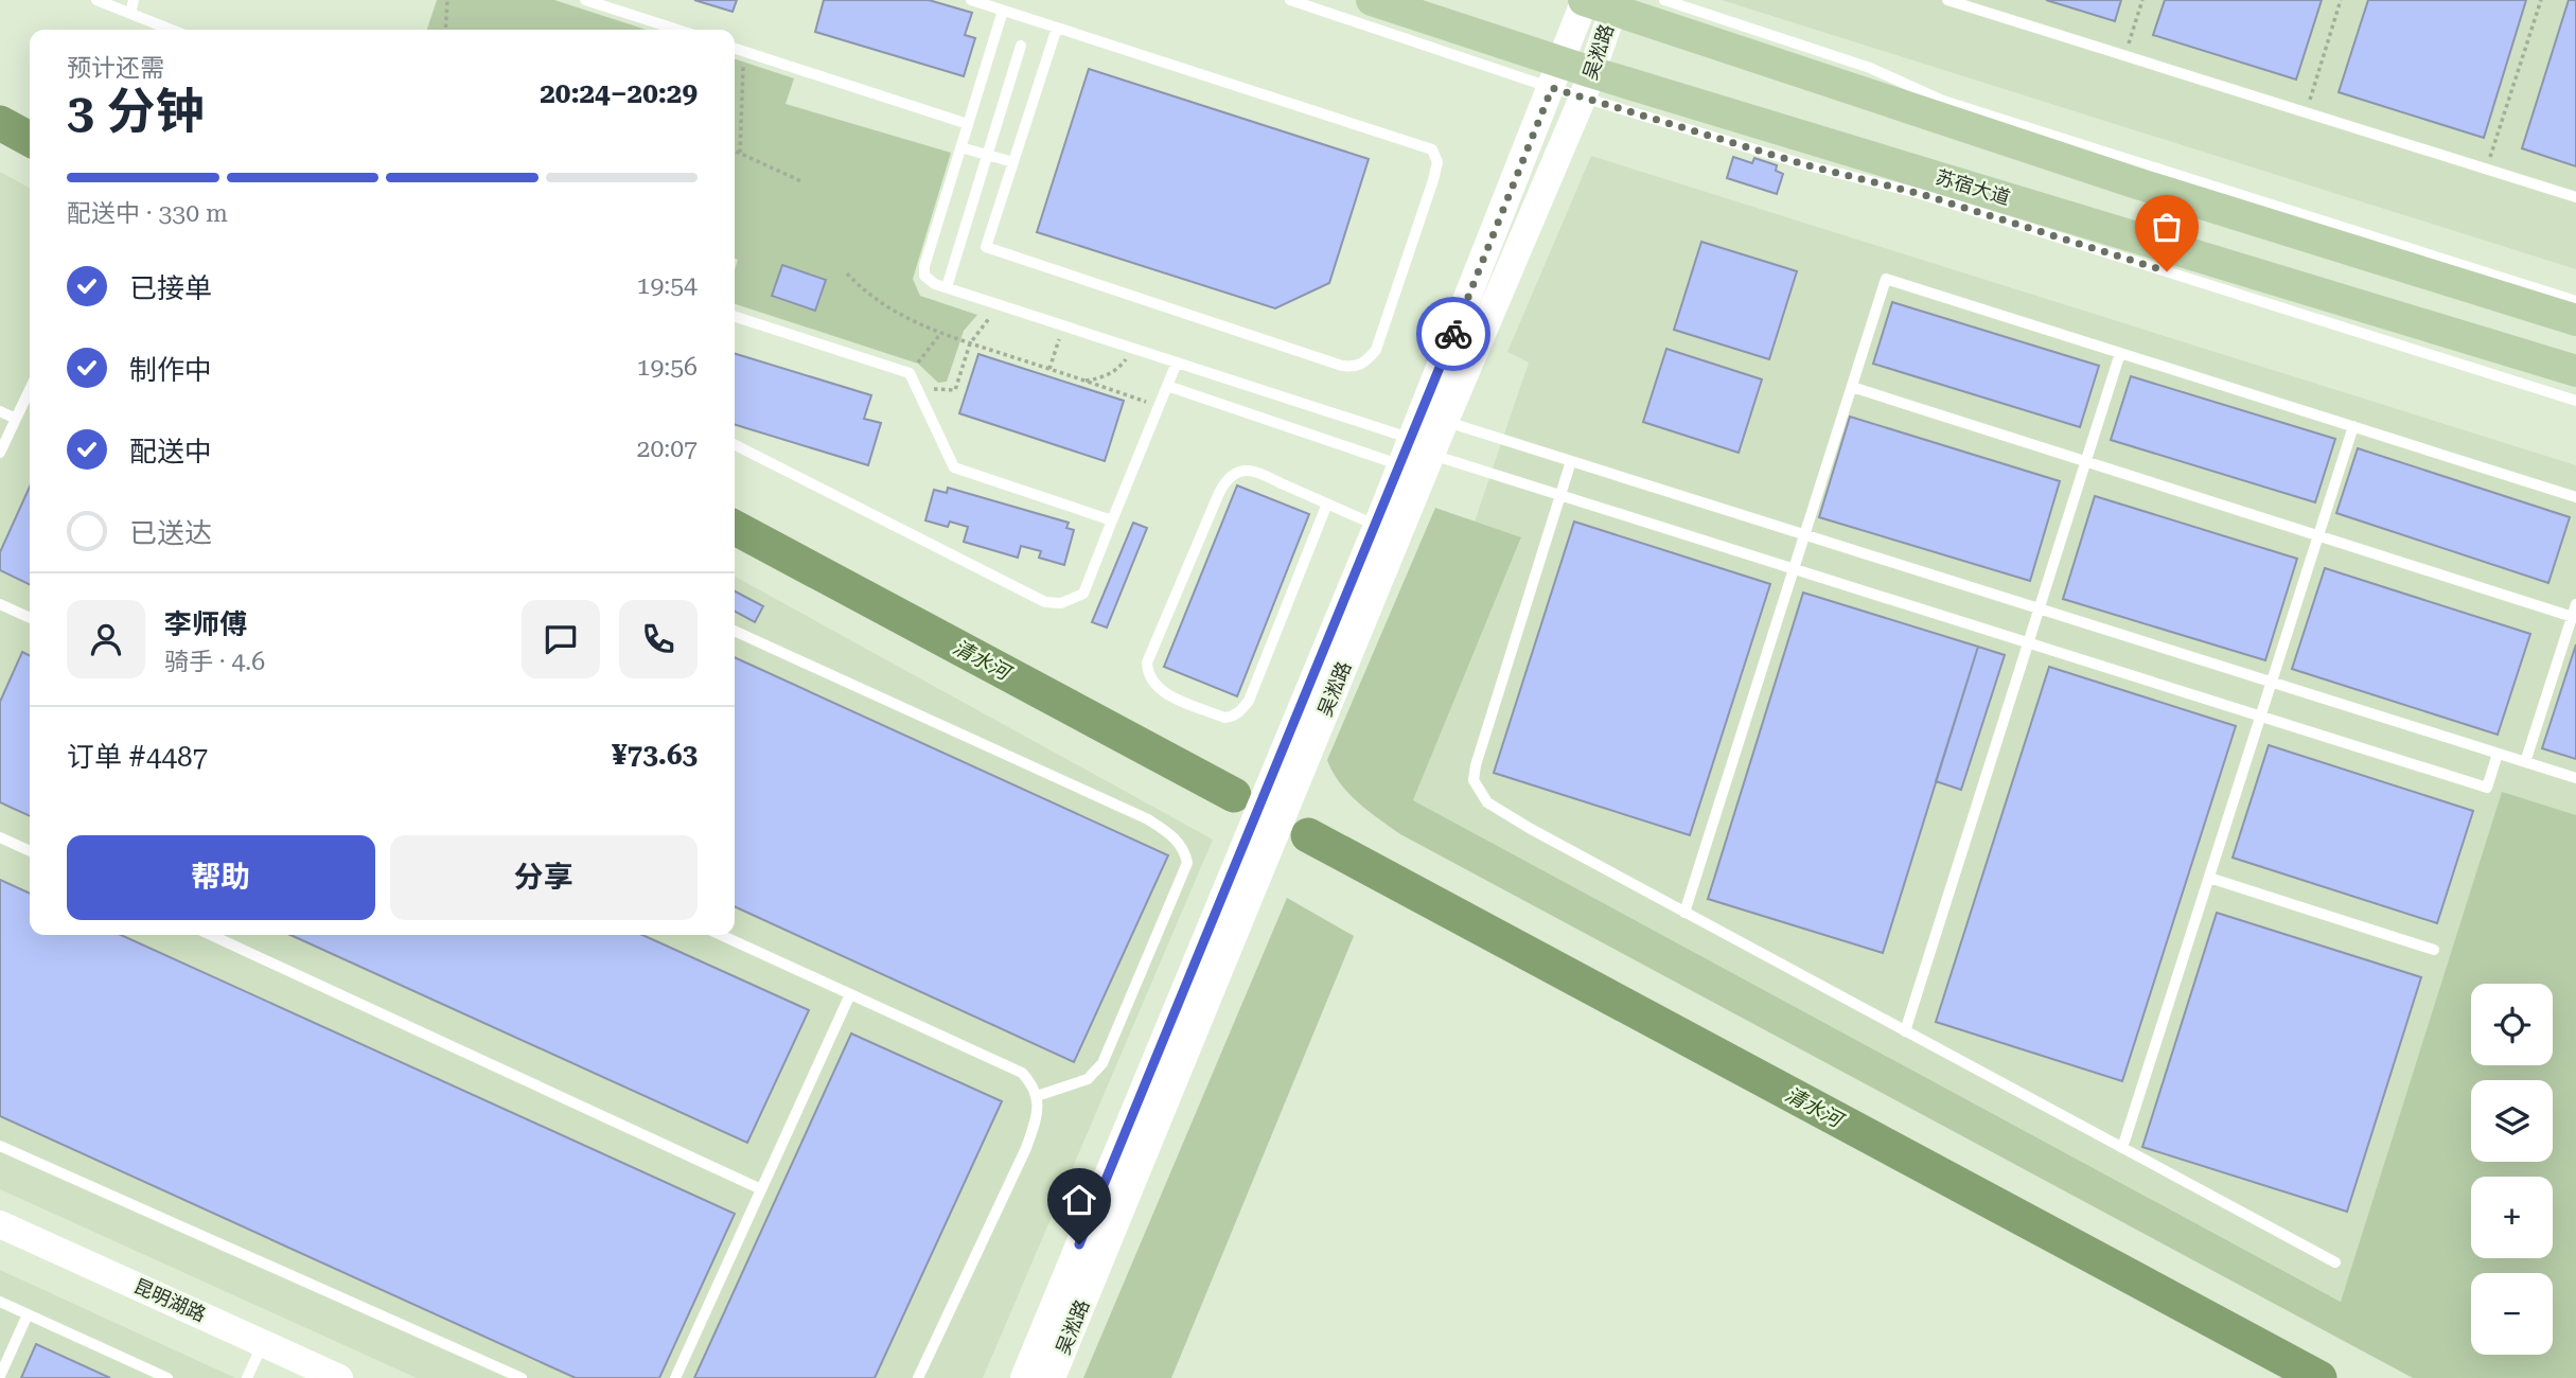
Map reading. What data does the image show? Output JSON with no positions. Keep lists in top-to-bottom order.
{
  "streets": {
    "main road": ["吴淞路", "苏宿大道", "昆明湖路"]
  },
  "crossings": [
    ["吴淞路", "苏宿大道"]
  ],
  "water": ["清水河"],
  "page": {
    "heading": ["3 分钟", "预计还需", "20:24–20:29"],
    "panel": [
      "李师傅",
      "骑手 · 4.6",
      "订单 #4487",
      "¥73.63"
    ],
    "bar": "配送中 · 330 m",
    "list": [
      ["已接单", "19:54"],
      ["制作中", "19:56"],
      ["配送中", "20:07"],
      "已送达"
    ],
    "buttons": ["帮助", "分享"],
    "map_buttons": ["+", "−"]
  }
}
